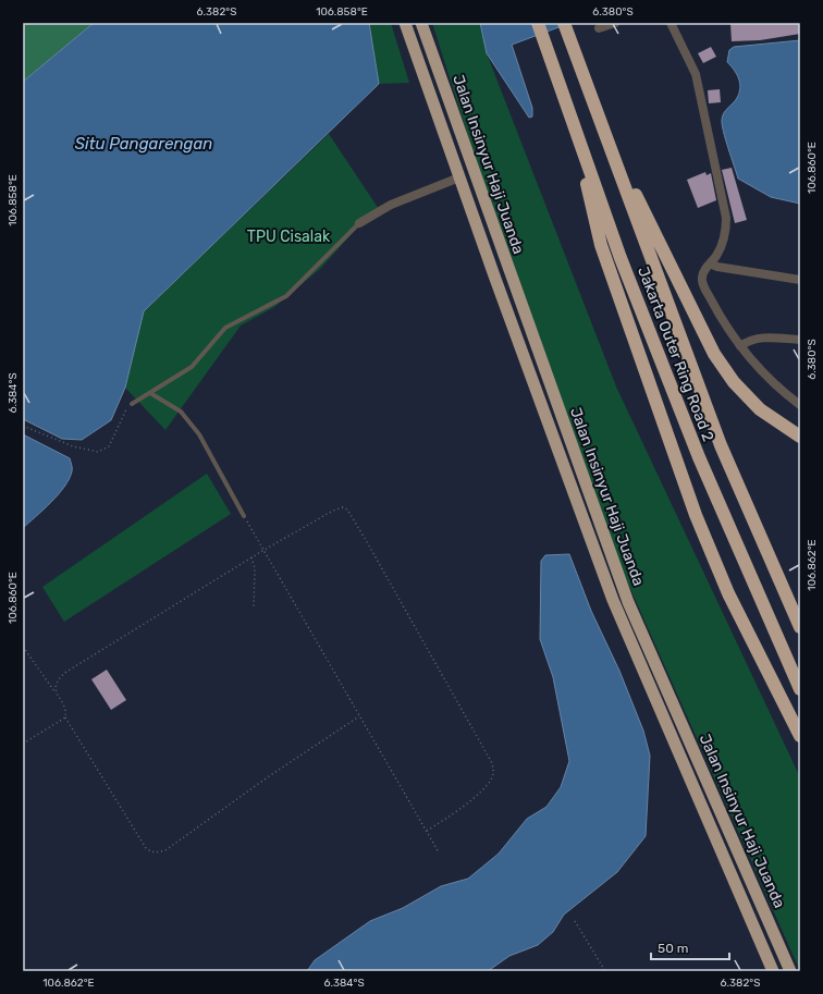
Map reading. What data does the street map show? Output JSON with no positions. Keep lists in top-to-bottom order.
{
  "streets": {
    "highway": ["Jalan Insinyur Haji Juanda", "Jakarta Outer Ring Road 2"]
  },
  "water": ["Situ Pangarengan"],
  "parks": ["TPU Cisalak"],
  "scale_bar": "50 m",
  "coordinates": [
    "6.382°S",
    "106.858°E",
    "6.380°S",
    "106.860°E",
    "6.384°S",
    "106.862°E"
  ]
}
